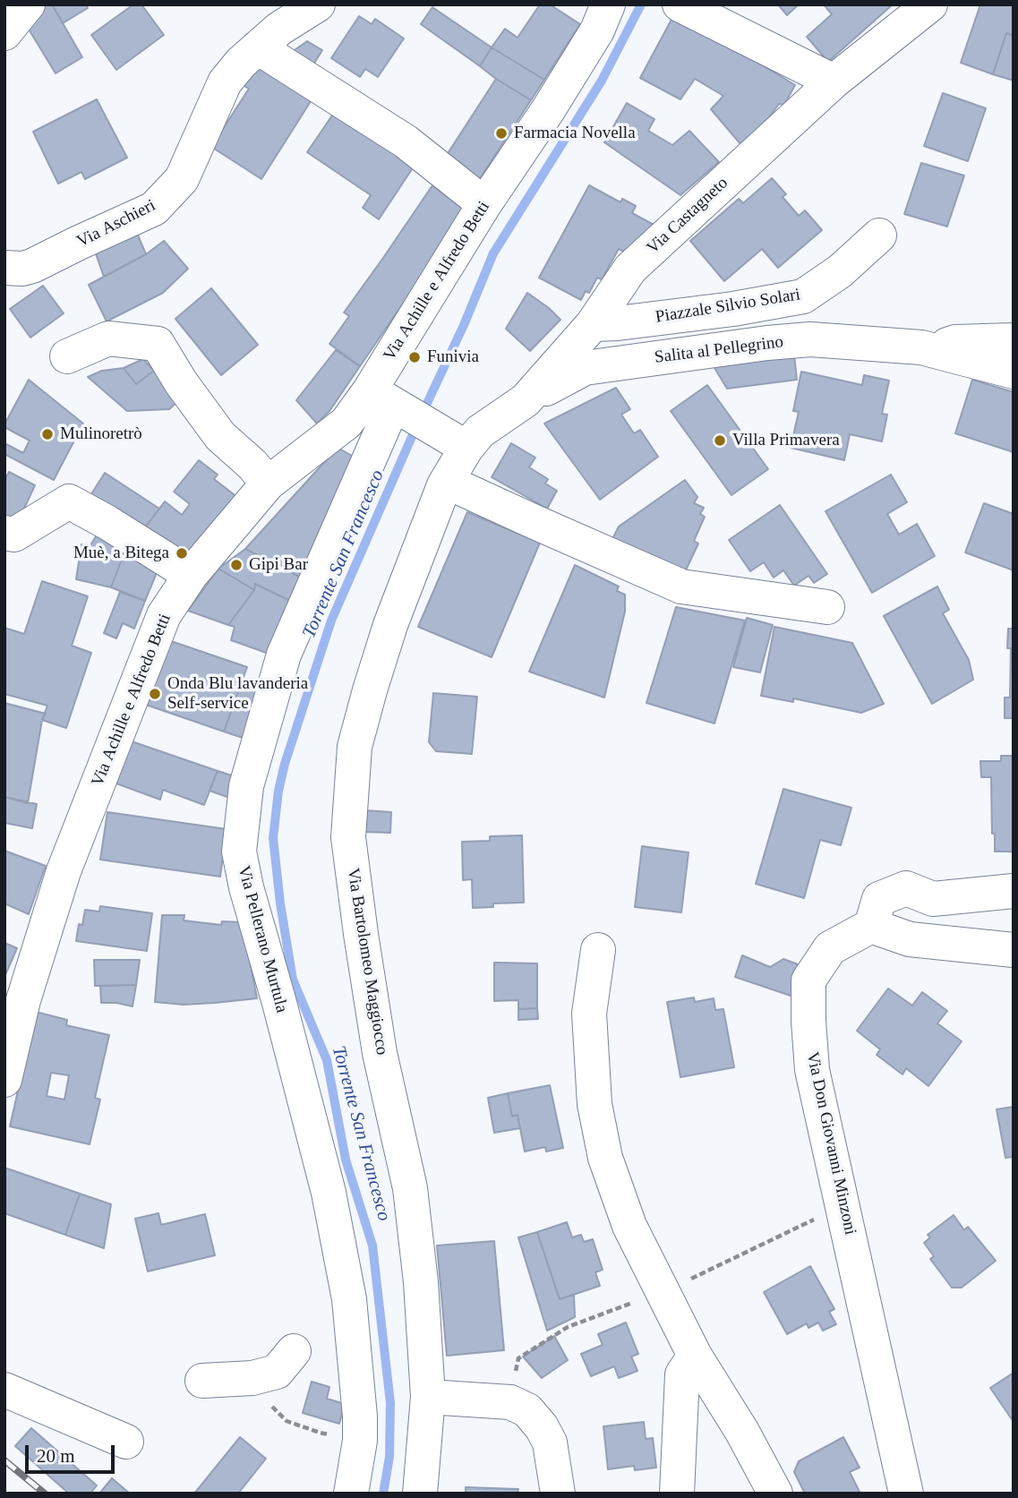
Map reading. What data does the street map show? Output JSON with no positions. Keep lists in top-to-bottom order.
{
  "streets": {
    "street": [
      "Via Castagneto",
      "Via Aschieri",
      "Via Achille e Alfredo Betti",
      "Piazzale Silvio Solari",
      "Salita al Pellegrino",
      "Via Pellerano Murtula",
      "Via Bartolomeo Maggiocco",
      "Via Don Giovanni Minzoni"
    ]
  },
  "crossings": [
    ["Via Castagneto", "Piazzale Silvio Solari"],
    ["Via Castagneto", "Salita al Pellegrino"],
    ["Via Castagneto", "Via Bartolomeo Maggiocco"],
    ["Via Achille e Alfredo Betti", "Via Pellerano Murtula"]
  ],
  "water": ["Torrente San Francesco"],
  "places": [
    "Farmacia Novella",
    "Funivia",
    "Mulinoretrò",
    "Villa Primavera",
    "Muè, a Bitega",
    "Gipi Bar",
    "Onda Blu lavanderia Self-service"
  ],
  "scale_bar": "20 m"
}
